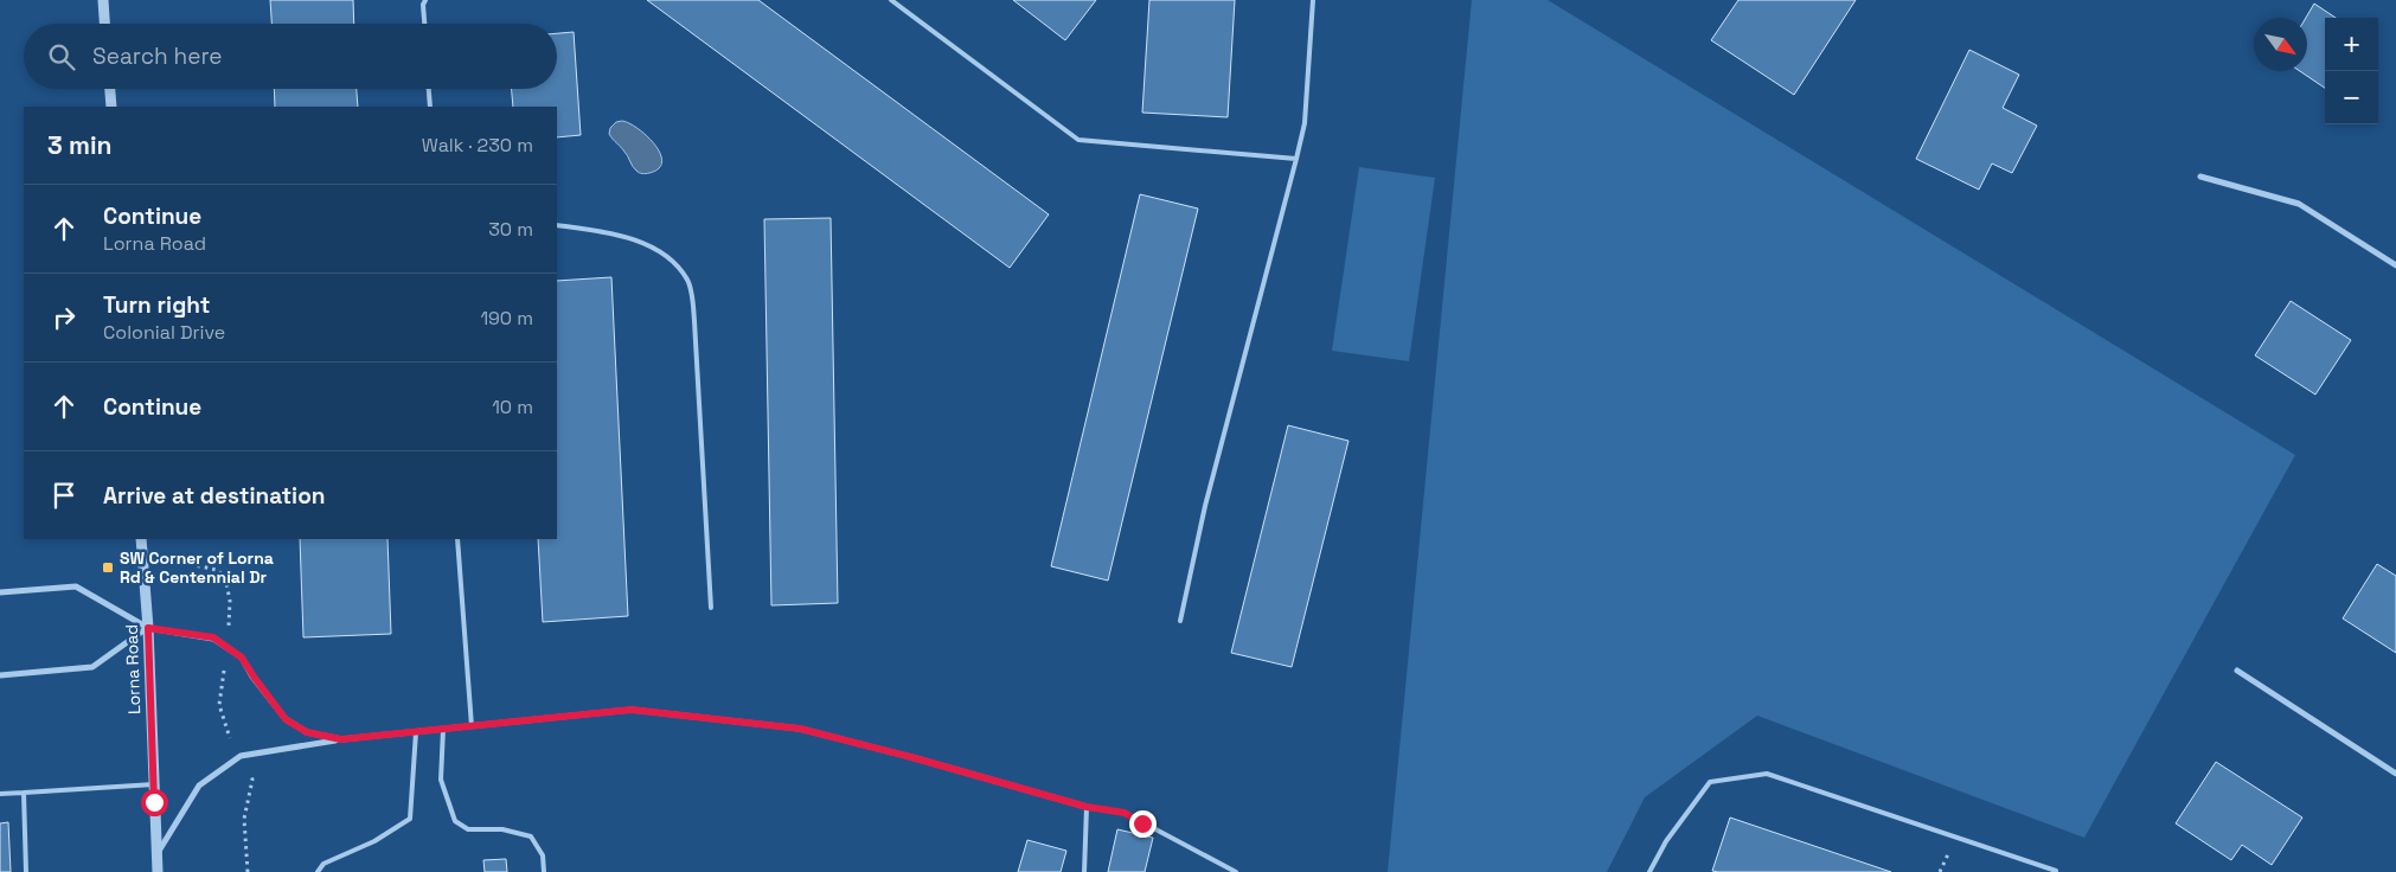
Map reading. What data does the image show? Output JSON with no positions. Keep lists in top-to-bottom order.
{
  "streets": {
    "street": ["Lorna Road"]
  },
  "places": {
    "transit": ["SW Corner of Lorna Rd & Centennial Dr"]
  },
  "north": "bottom right",
  "page": {
    "map_buttons": ["+", "−"],
    "search": "Search here",
    "heading": ["3 min", "Walk · 230 m"],
    "list": [
      ["Continue", "Lorna Road", "30 m"],
      ["Turn right", "Colonial Drive", "190 m"],
      ["Continue", "10 m"],
      "Arrive at destination"
    ]
  }
}
